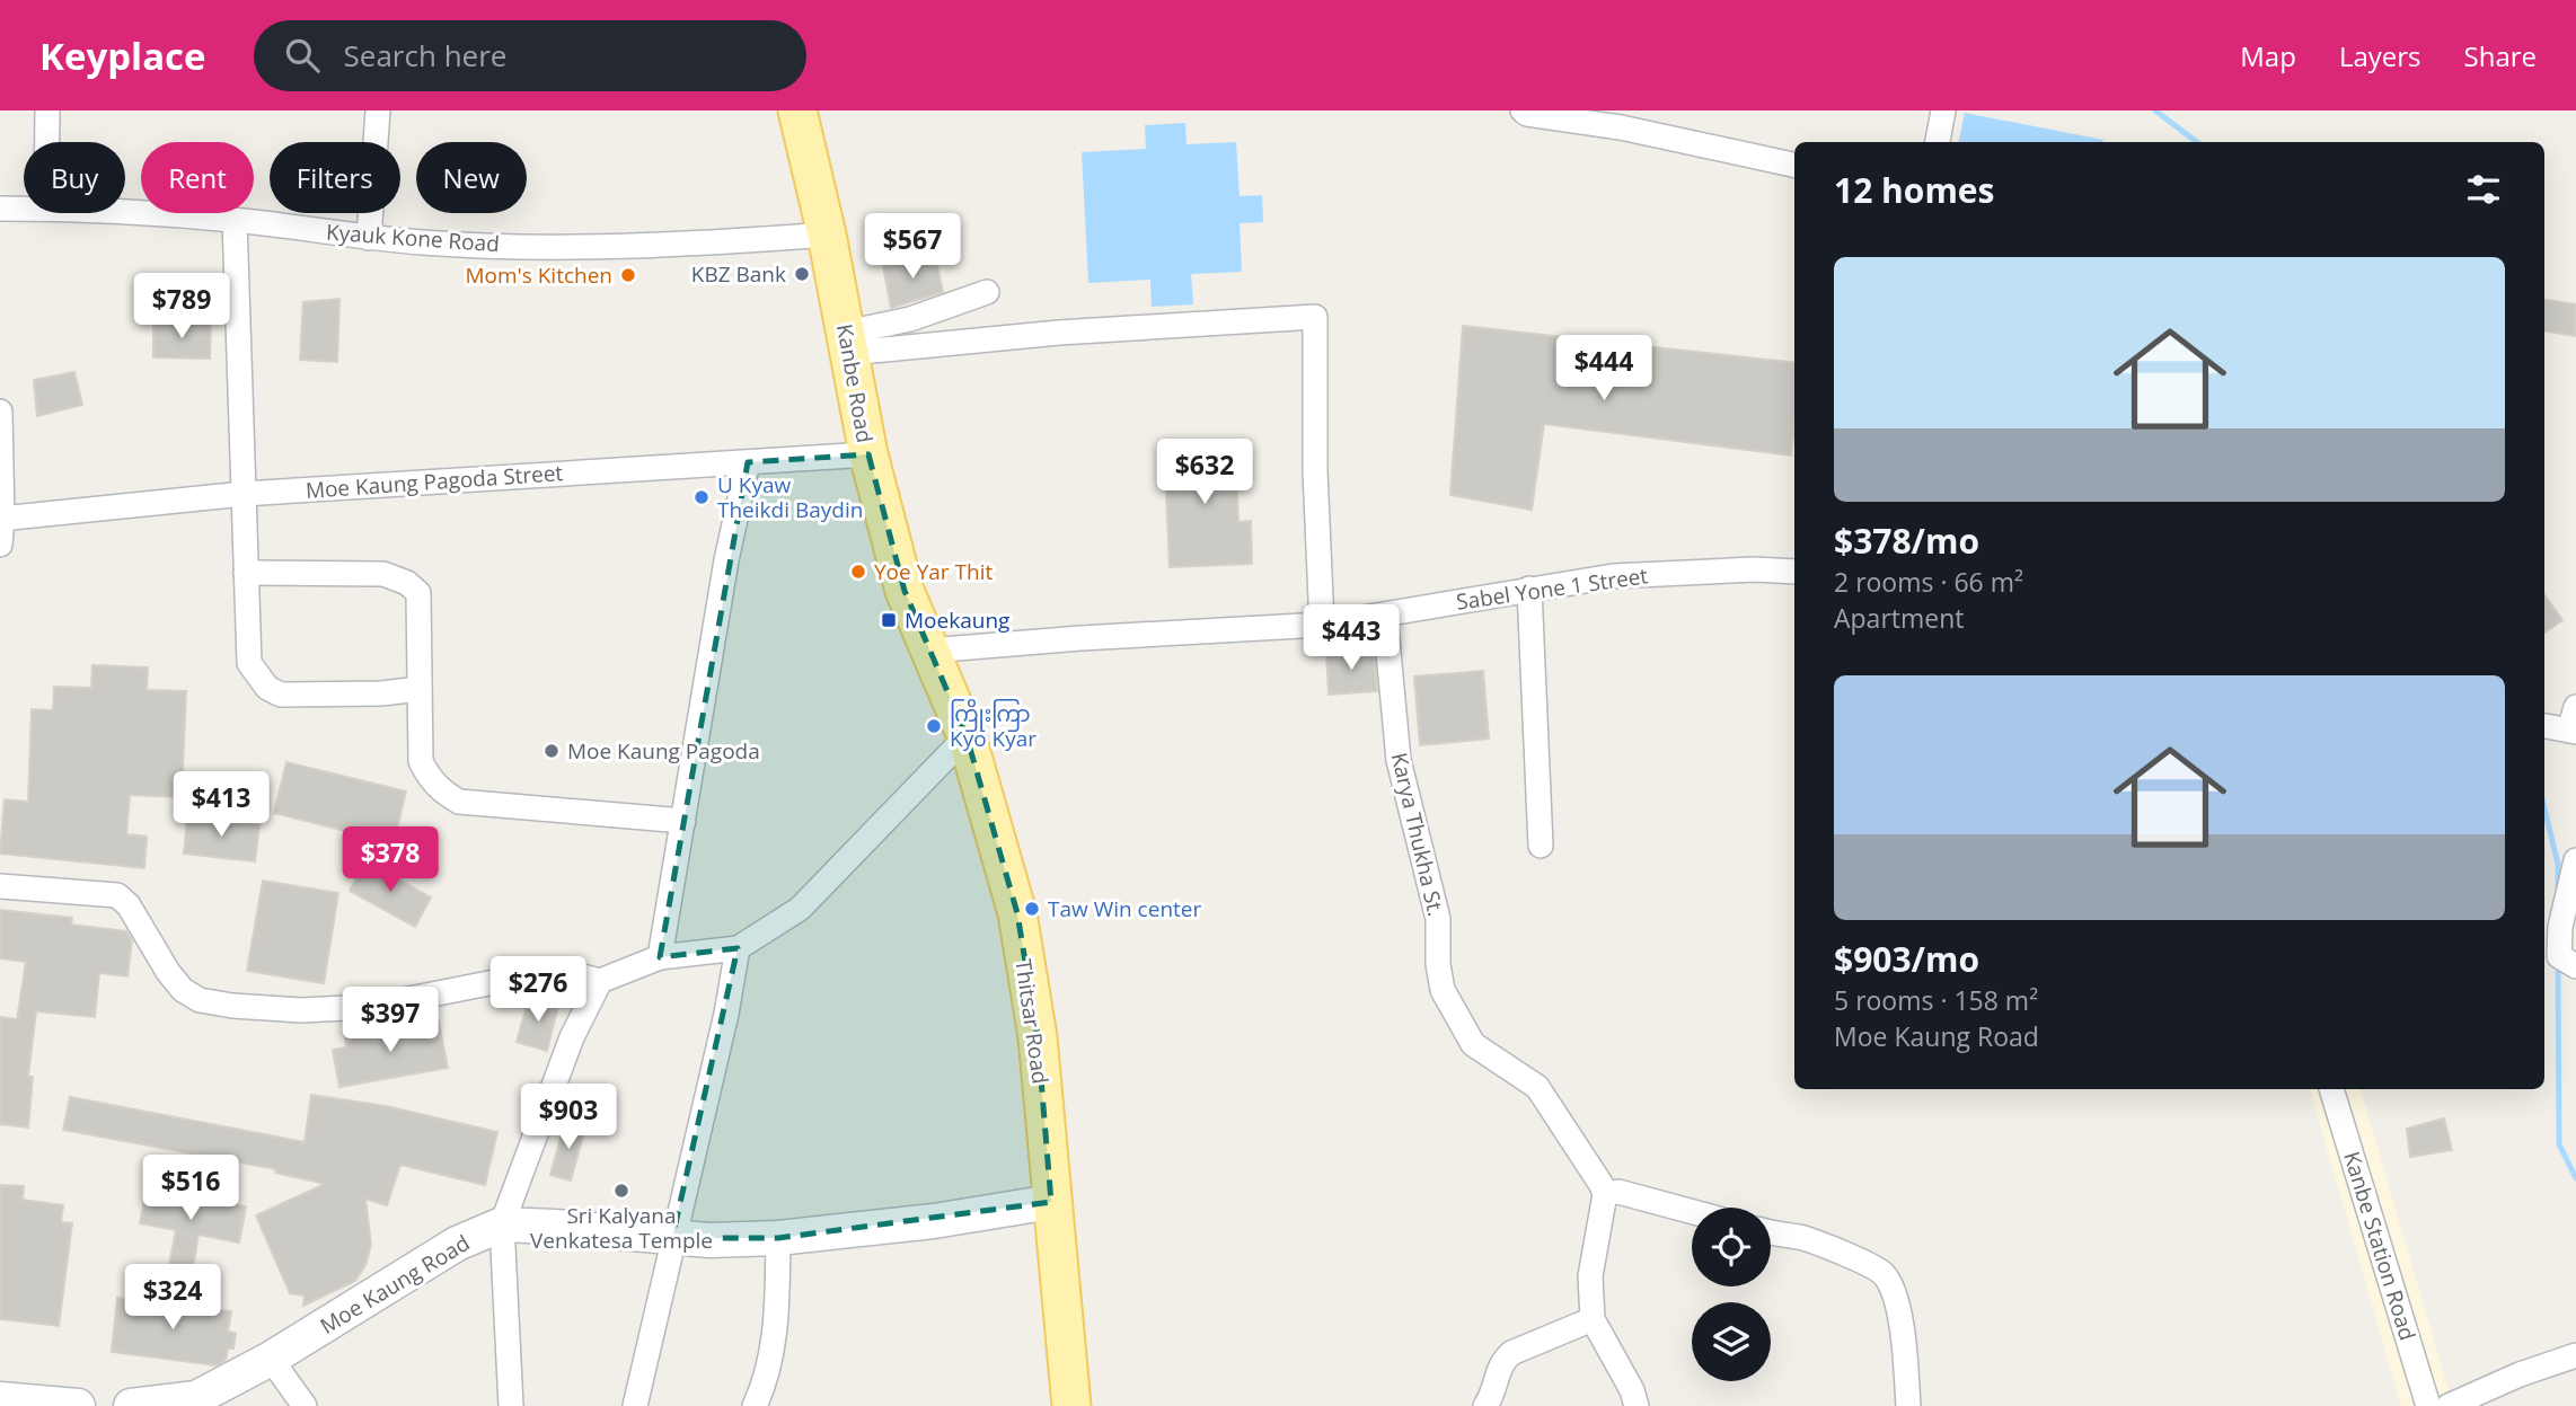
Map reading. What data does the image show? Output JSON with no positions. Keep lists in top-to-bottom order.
{
  "streets": {
    "main road": ["Kanbe Road", "Thitsar Road", "Moe Kaung Road"],
    "street": [
      "Kyauk Kone Road",
      "Moe Kaung Pagoda Street",
      "Sabel Yone 1 Street",
      "Karya Thukha St.",
      "Kanbe Station Road"
    ]
  },
  "crossings": [
    ["Kyauk Kone Road", "Kanbe Road"],
    ["Kanbe Road", "Moe Kaung Pagoda Street"],
    ["Kanbe Road", "Sabel Yone 1 Street"],
    ["Kanbe Road", "Thitsar Road"],
    ["Sabel Yone 1 Street", "Karya Thukha St."],
    ["Sabel Yone 1 Street", "Thitsar Road"],
    ["Thitsar Road", "Moe Kaung Road"]
  ],
  "places": {
    "other": [
      "KBZ Bank",
      "Mom's Kitchen",
      "U Kyaw Theikdi Baydin",
      "Yoe Yar Thit",
      "ကြိုးကြာ Kyo Kyar",
      "Moe Kaung Pagoda",
      "Taw Win center",
      "Sri Kalyana Venkatesa Temple"
    ],
    "transit": ["Moekaung"]
  },
  "page": {
    "header": "Keyplace",
    "search": "Search here",
    "nav": ["Map", "Layers", "Share"],
    "chip": [
      "Buy",
      "Rent",
      "Filters",
      "New"
    ],
    "heading": "12 homes",
    "price": [
      "$567",
      "$789",
      "$444",
      "$632",
      "$443",
      "$413",
      "$378",
      "$276",
      "$397",
      "$903",
      "$516",
      "$324"
    ],
    "list": [
      {
        "name": "$378/mo",
        "note": "2 rooms · 66 m² · Apartment"
      },
      {
        "name": "$903/mo",
        "note": "5 rooms · 158 m² · Moe Kaung Road"
      }
    ]
  }
}
